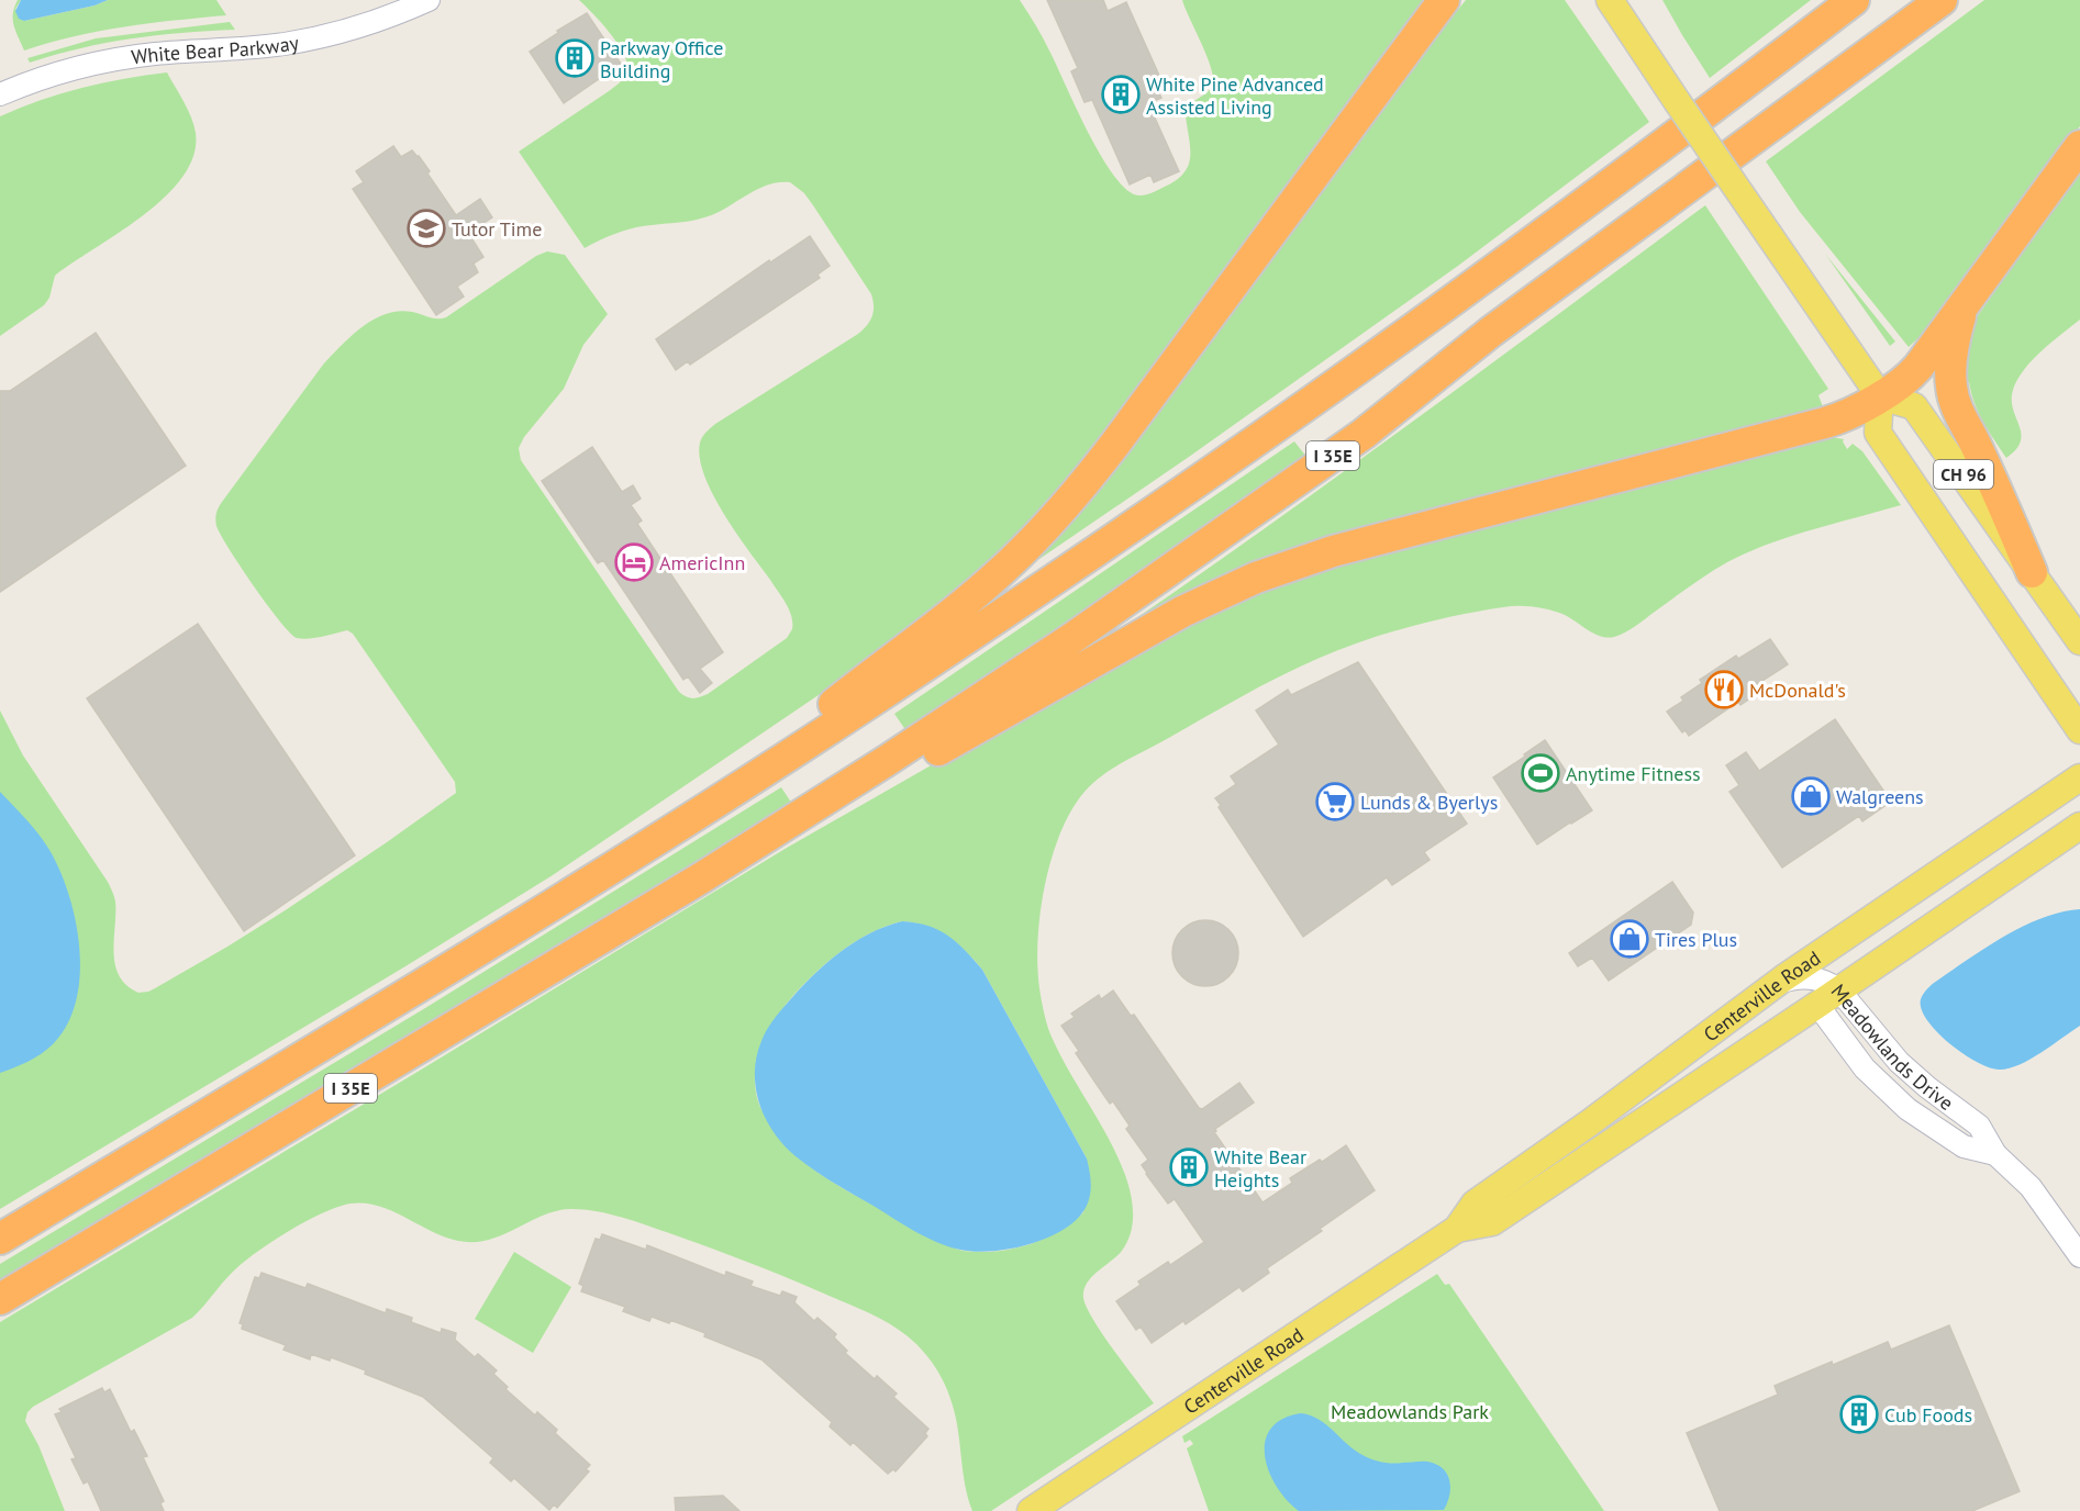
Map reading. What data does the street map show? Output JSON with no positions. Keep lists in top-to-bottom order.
{
  "streets": {
    "highway": ["I 35E"],
    "main road": ["CH 96", "Centerville Road"],
    "street": ["White Bear Parkway", "Meadowlands Drive"]
  },
  "crossings": [
    ["Centerville Road", "Meadowlands Drive"]
  ],
  "parks": ["Meadowlands Park"],
  "places": {
    "building": [
      "Parkway Office Building",
      "White Pine Advanced Assisted Living",
      "White Bear Heights",
      "Cub Foods"
    ],
    "school or university": ["Tutor Time"],
    "hotel": ["AmericInn"],
    "restaurant": ["McDonald's"],
    "sports": ["Anytime Fitness"],
    "shop": ["Walgreens", "Tires Plus"],
    "supermarket": ["Lunds & Byerlys"]
  }
}
